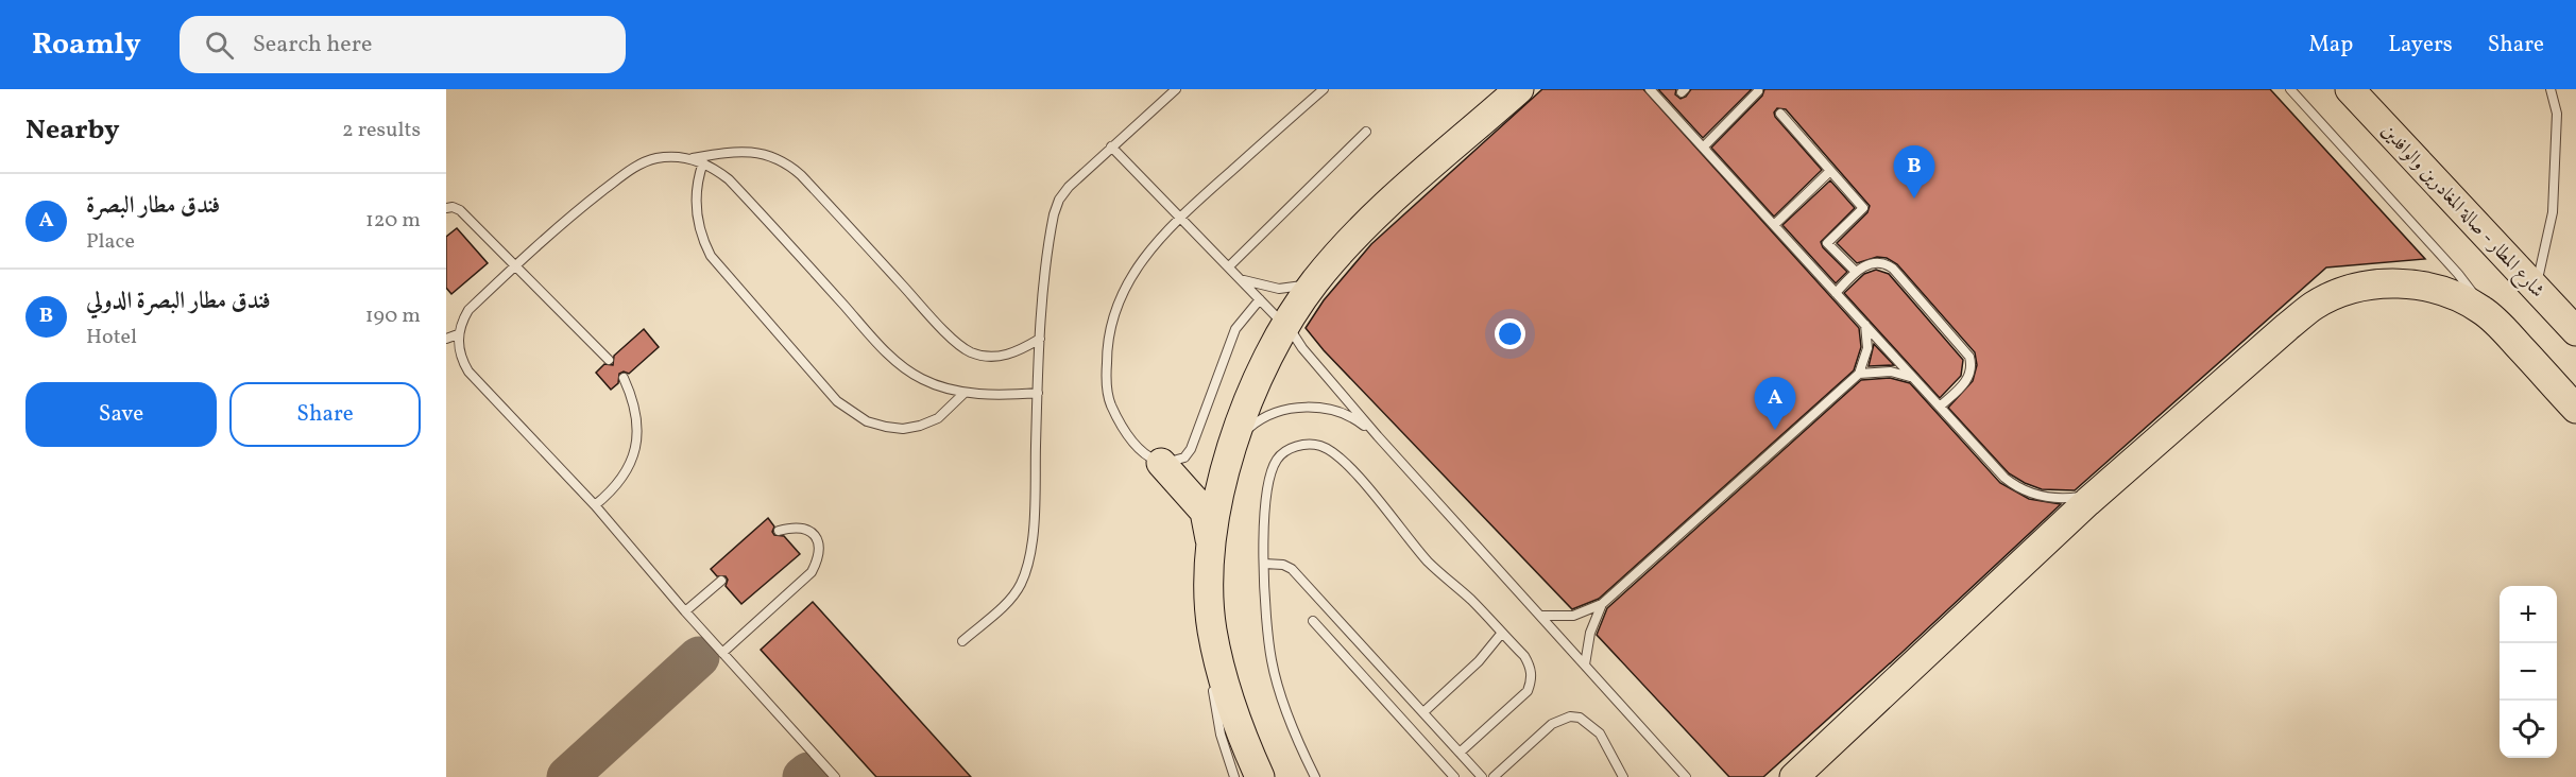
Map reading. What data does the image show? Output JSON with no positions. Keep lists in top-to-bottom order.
{
  "streets": {
    "highway": ["شارع المطار - صالة المغادرين والوافدين"]
  },
  "page": {
    "header": "Roamly",
    "search": "Search here",
    "nav": ["Map", "Layers", "Share"],
    "heading": ["Nearby", "2 results"],
    "pins": ["B", "A"],
    "list": [
      {
        "mark": "A",
        "name": "فندق مطار البصرة",
        "note": "Place",
        "value": "120 m"
      },
      {
        "mark": "B",
        "name": "فندق مطار البصرة الدولي",
        "note": "Hotel",
        "value": "190 m"
      }
    ],
    "buttons": ["Save", "Share"],
    "map_buttons": ["+", "−"]
  }
}
